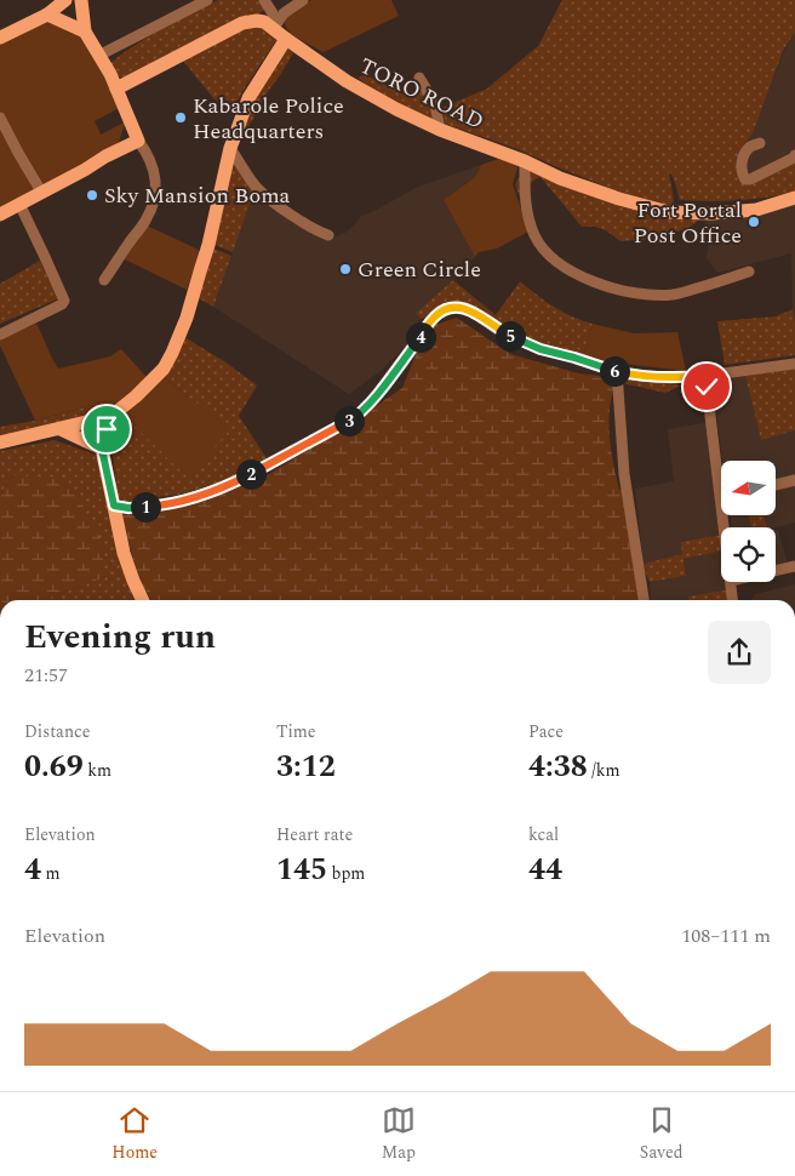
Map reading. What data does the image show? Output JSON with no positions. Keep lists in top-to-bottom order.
{
  "streets": {
    "main road": ["TORO ROAD"]
  },
  "places": [
    "Kabarole Police Headquarters",
    "Sky Mansion Boma",
    "Fort Portal Post Office",
    "Green Circle"
  ],
  "north": "left",
  "page": {
    "pins": [
      "5",
      "4",
      "6",
      "3",
      "2",
      "1"
    ],
    "heading": ["Evening run", "21:57"],
    "stats": [
      ["Distance", "0.69 km"],
      ["Time", "3:12"],
      ["Pace", "4:38 /km"],
      ["Elevation", "4 m"],
      ["Heart rate", "145 bpm"],
      ["kcal", "44"]
    ],
    "chart": ["Elevation", "108–111 m"],
    "tabs": ["Home", "Map", "Saved"]
  }
}
